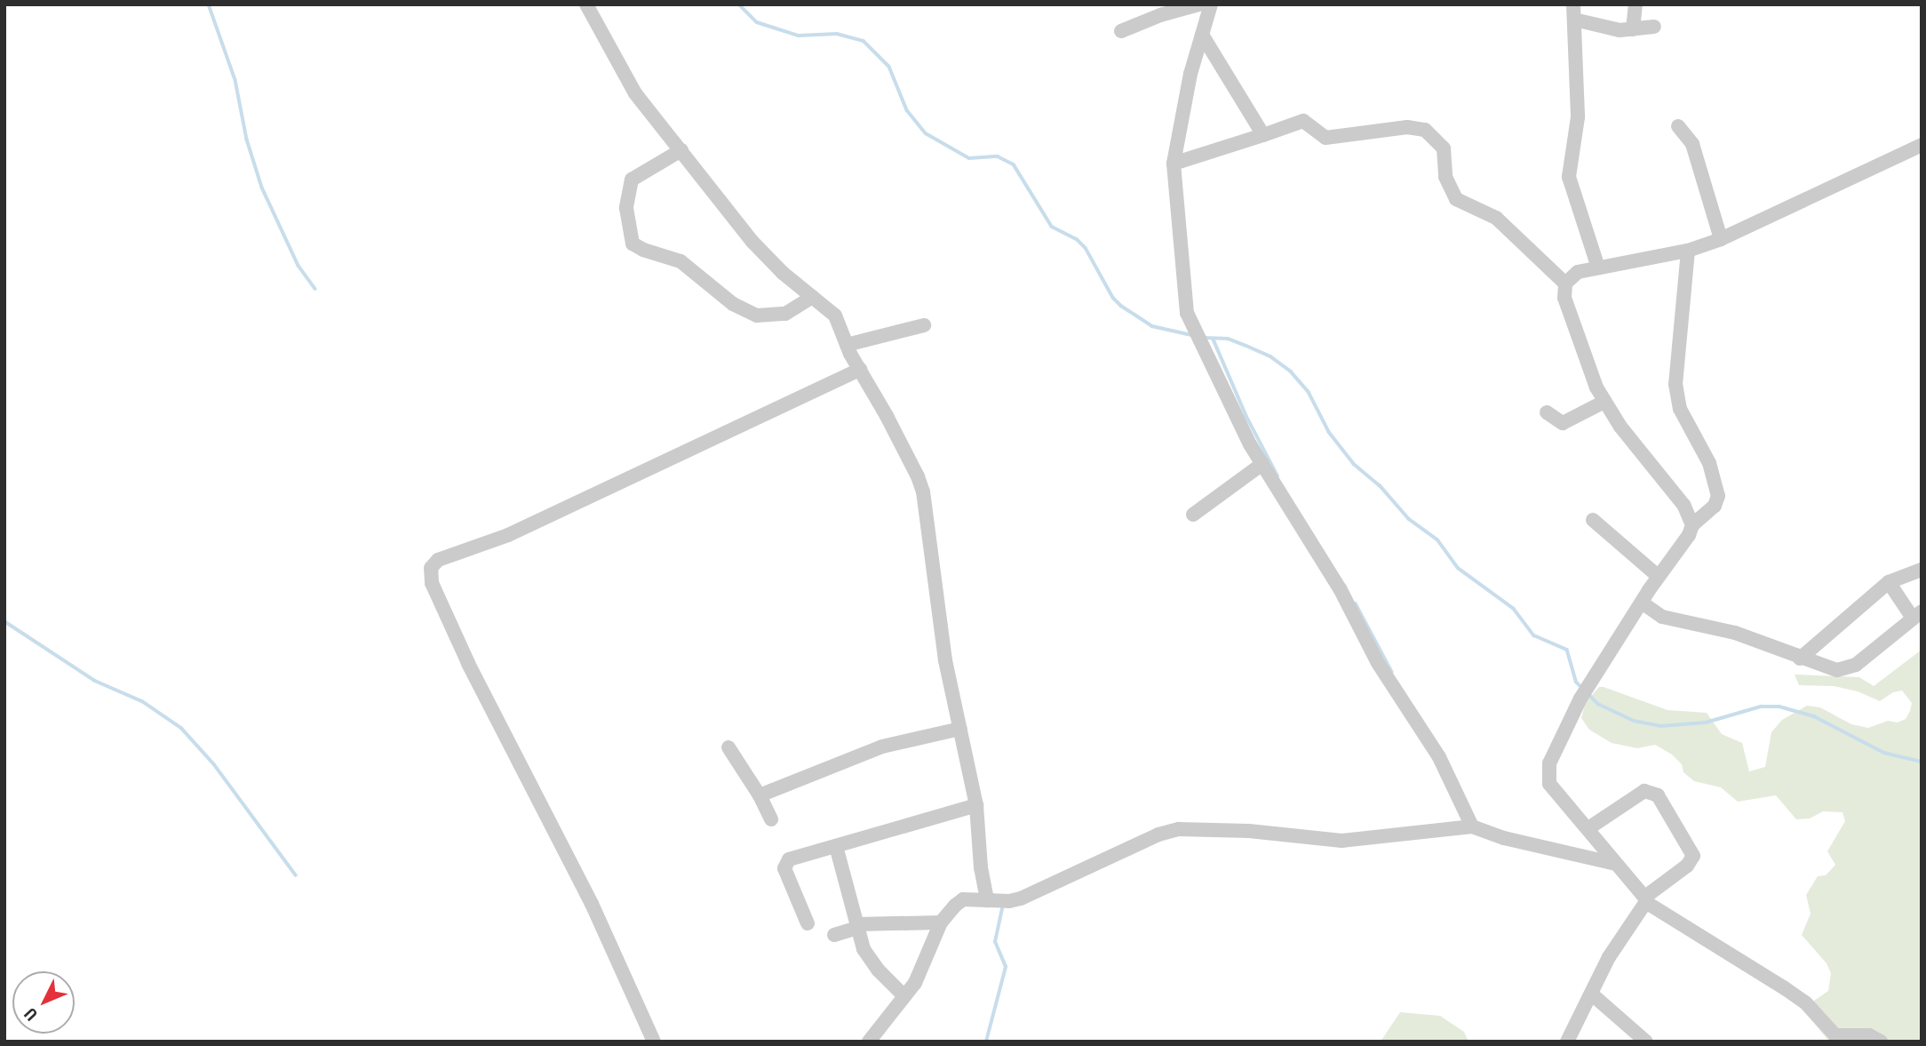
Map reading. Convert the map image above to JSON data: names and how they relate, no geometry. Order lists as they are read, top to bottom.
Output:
{
  "north": "bottom left"
}
